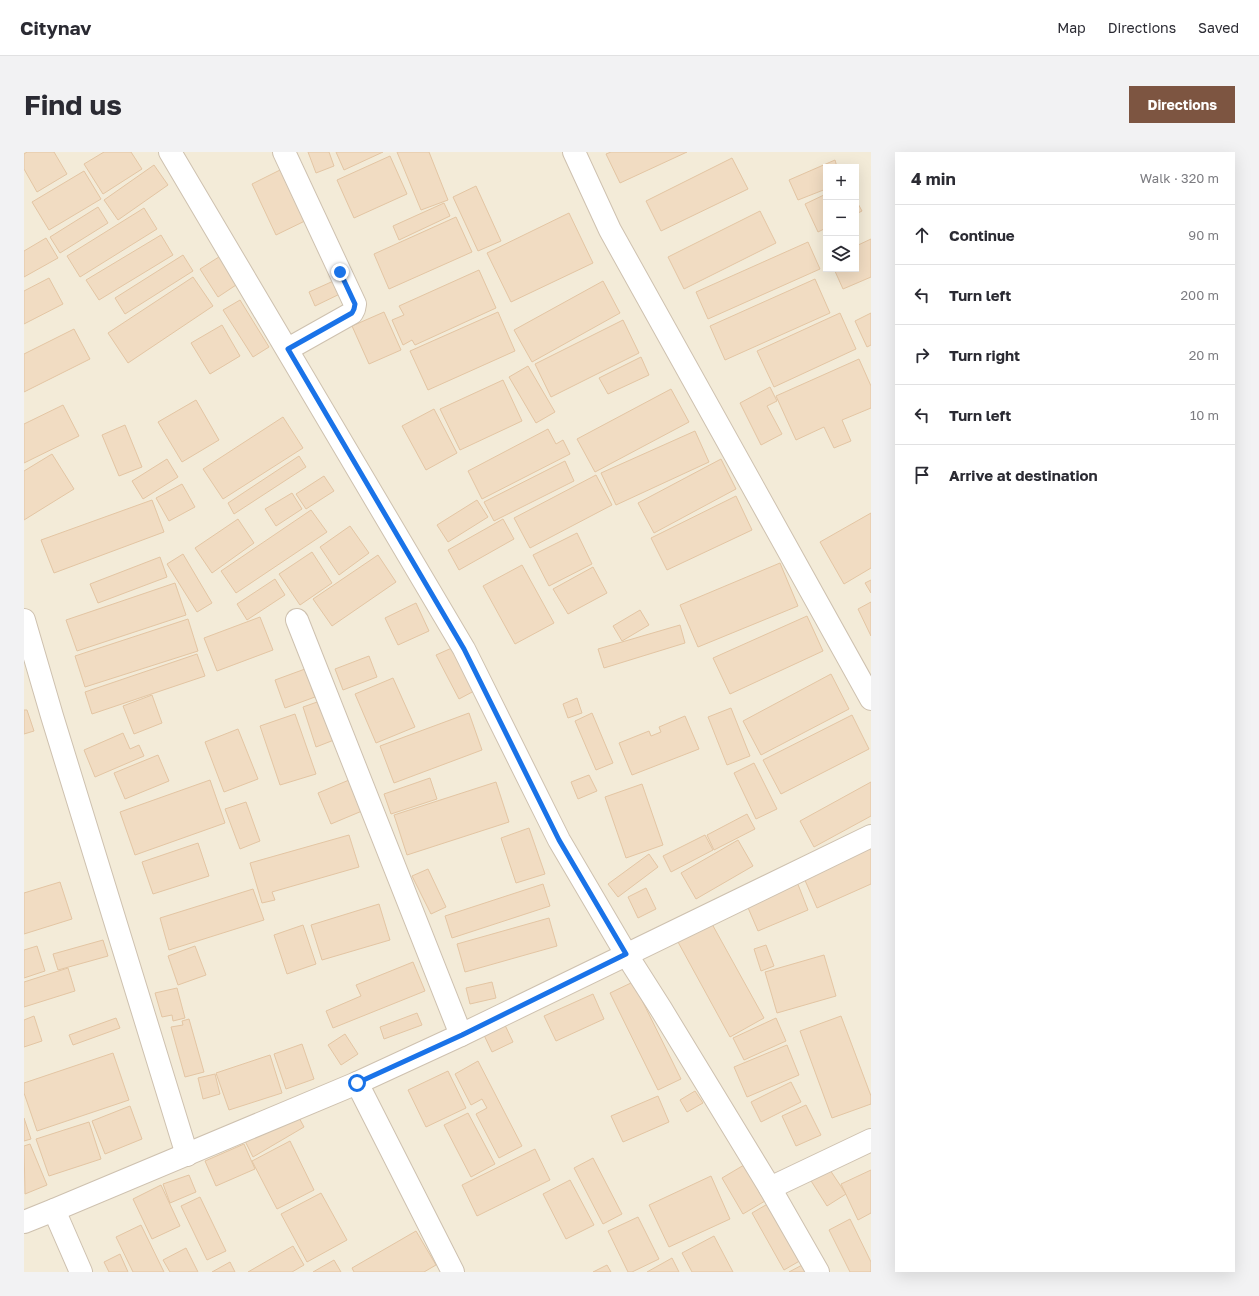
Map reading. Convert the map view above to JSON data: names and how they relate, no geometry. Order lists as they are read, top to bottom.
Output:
{
  "page": {
    "header": "Citynav",
    "nav": ["Map", "Directions", "Saved"],
    "buttons": "Directions",
    "title": "Find us",
    "heading": ["4 min", "Walk · 320 m"],
    "map_buttons": ["+", "−"],
    "list": [
      ["Continue", "90 m"],
      ["Turn left", "200 m"],
      ["Turn right", "20 m"],
      ["Turn left", "10 m"],
      "Arrive at destination"
    ]
  }
}
